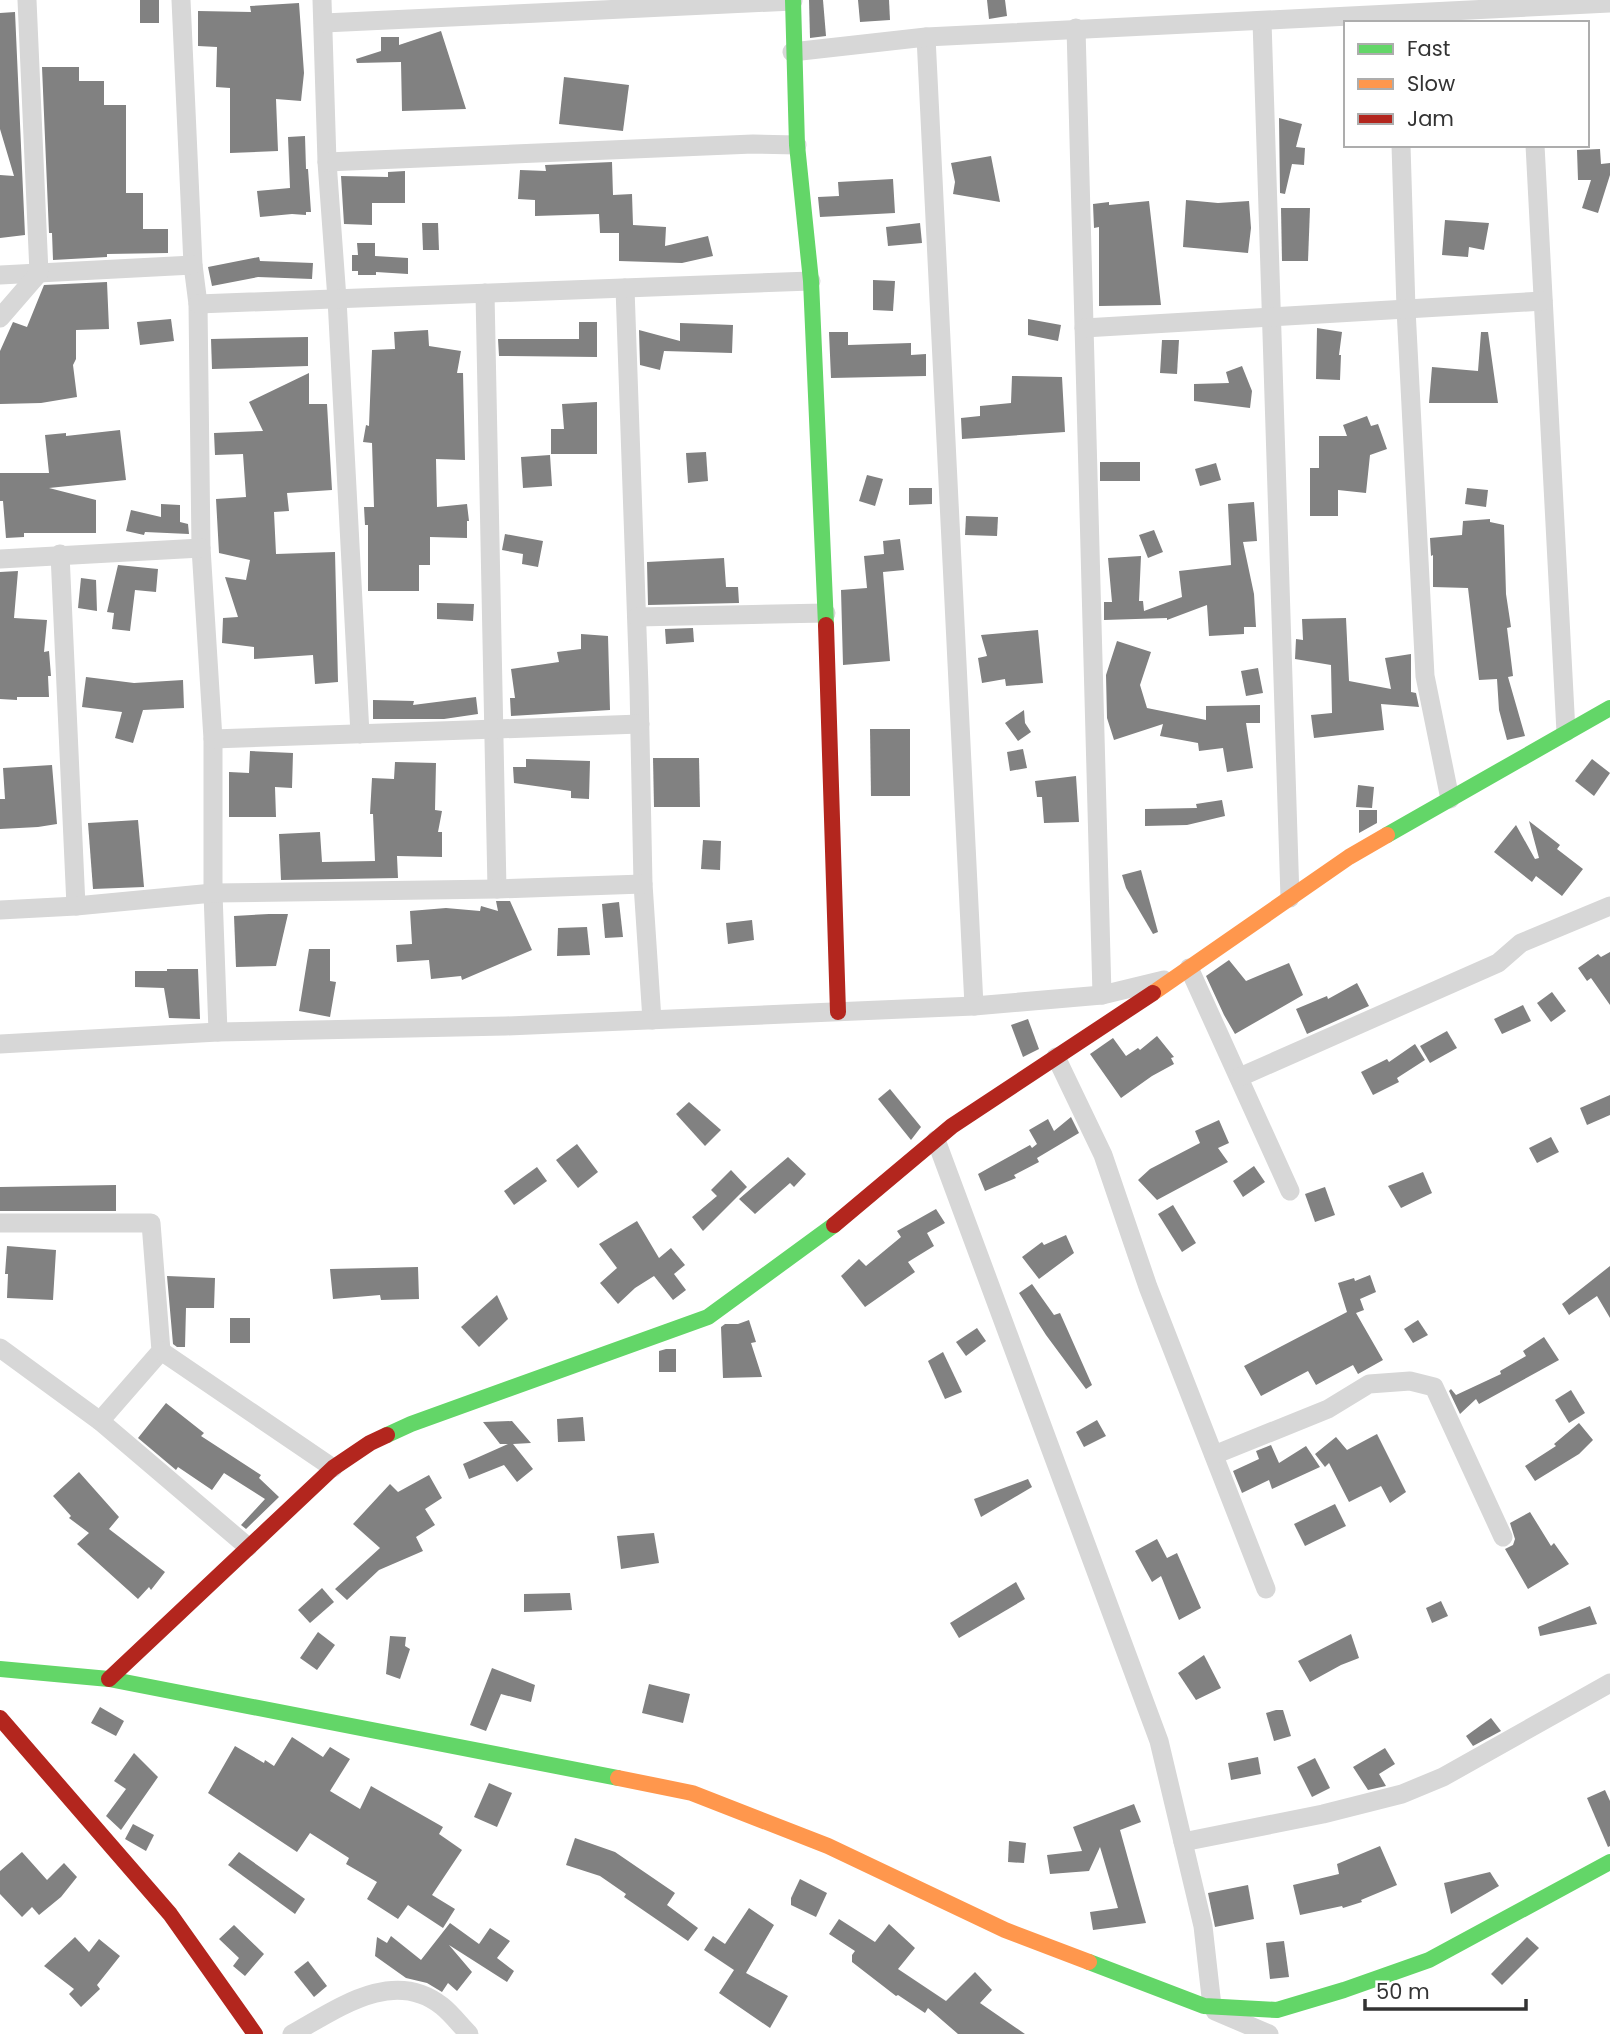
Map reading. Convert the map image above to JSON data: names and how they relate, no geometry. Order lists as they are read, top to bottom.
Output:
{
  "legend": ["Fast", "Slow", "Jam"],
  "scale_bar": "50 m"
}
